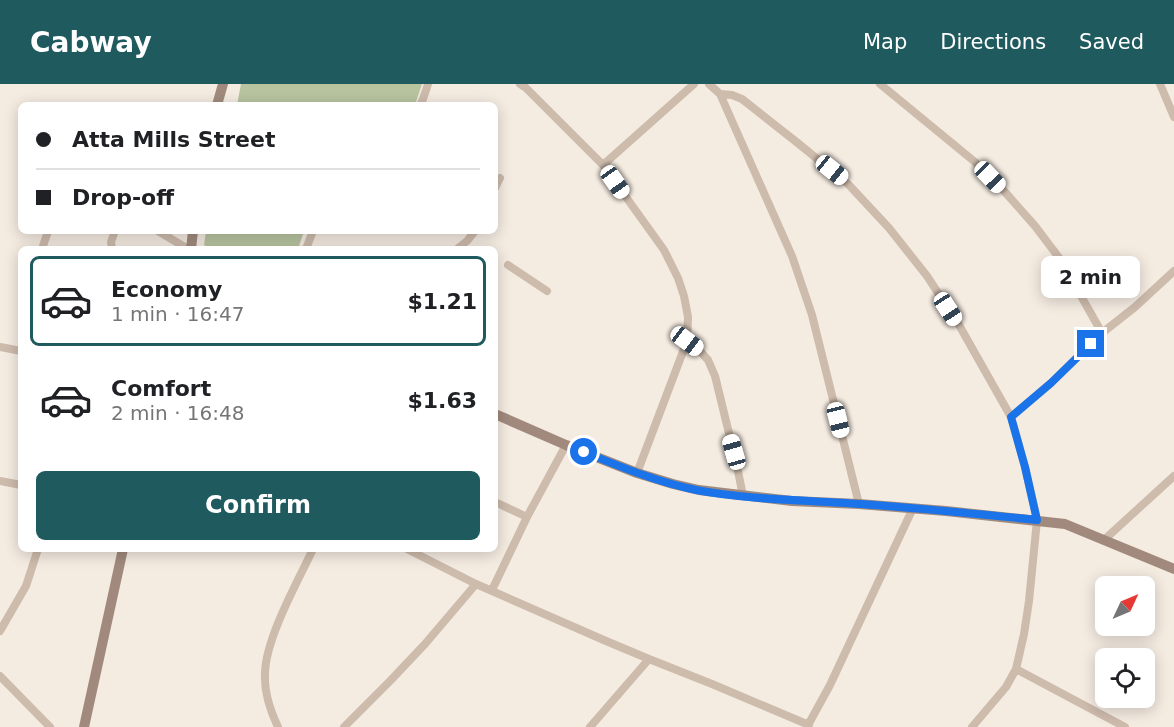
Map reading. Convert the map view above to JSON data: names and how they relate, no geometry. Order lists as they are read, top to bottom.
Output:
{
  "north": "top right",
  "page": {
    "header": "Cabway",
    "nav": ["Map", "Directions", "Saved"],
    "banner": ["Atta Mills Street", "Drop-off"],
    "bubble": "2 min",
    "list": [
      {
        "name": "Economy",
        "note": "1 min · 16:47",
        "value": "$1.21"
      },
      {
        "name": "Comfort",
        "note": "2 min · 16:48",
        "value": "$1.63"
      }
    ],
    "buttons": "Confirm"
  }
}
